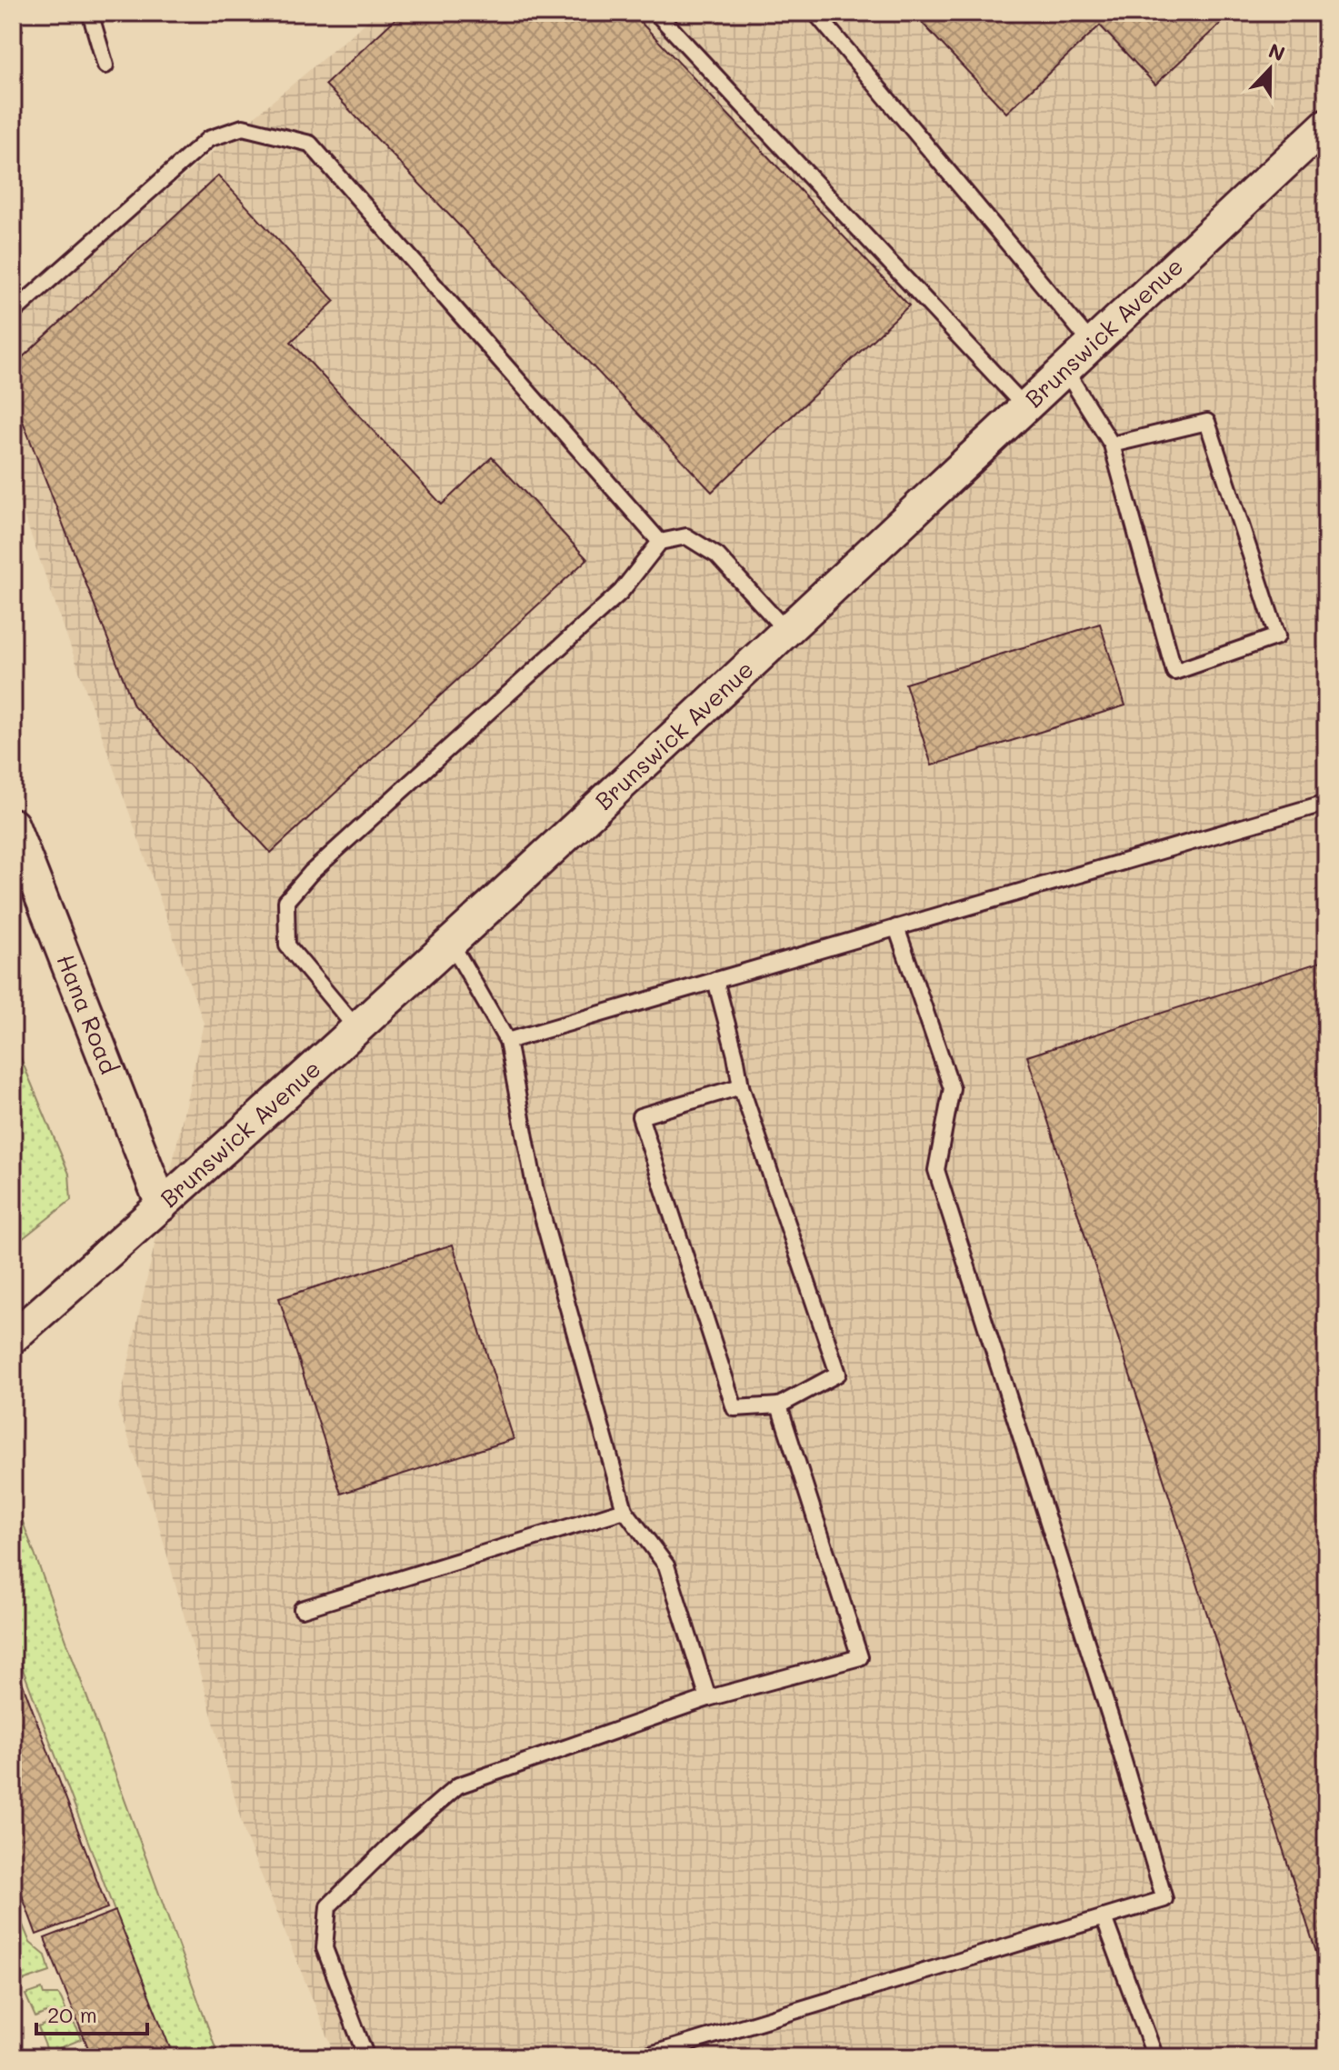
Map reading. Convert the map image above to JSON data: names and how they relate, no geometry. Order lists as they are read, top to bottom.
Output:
{
  "streets": {
    "street": ["Brunswick Avenue", "Hana Road"]
  },
  "crossings": [
    ["Brunswick Avenue", "Hana Road"]
  ],
  "scale_bar": "20 m",
  "north": "top"
}
